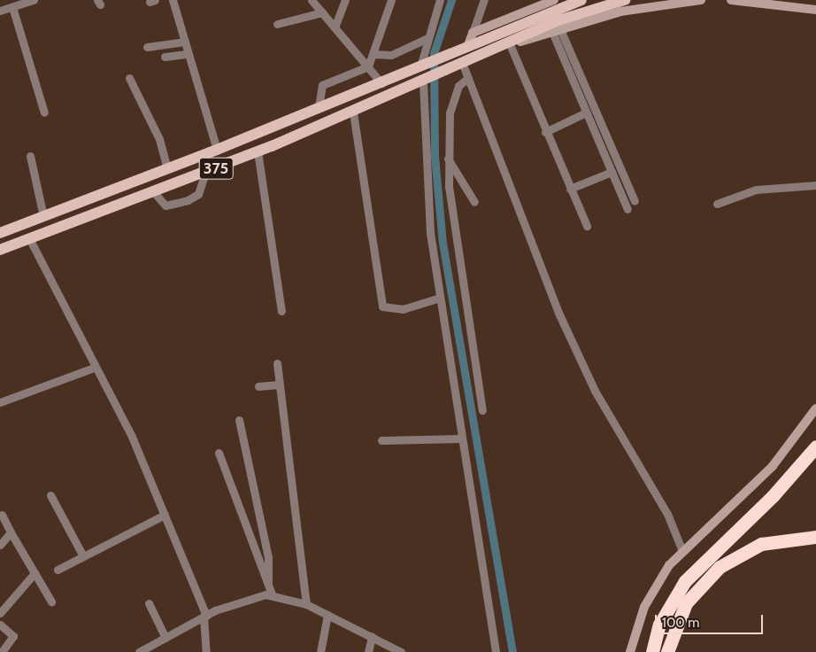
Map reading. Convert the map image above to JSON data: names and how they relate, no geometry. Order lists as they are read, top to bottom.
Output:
{
  "streets": {
    "main road": ["375"]
  },
  "scale_bar": "100 m"
}
